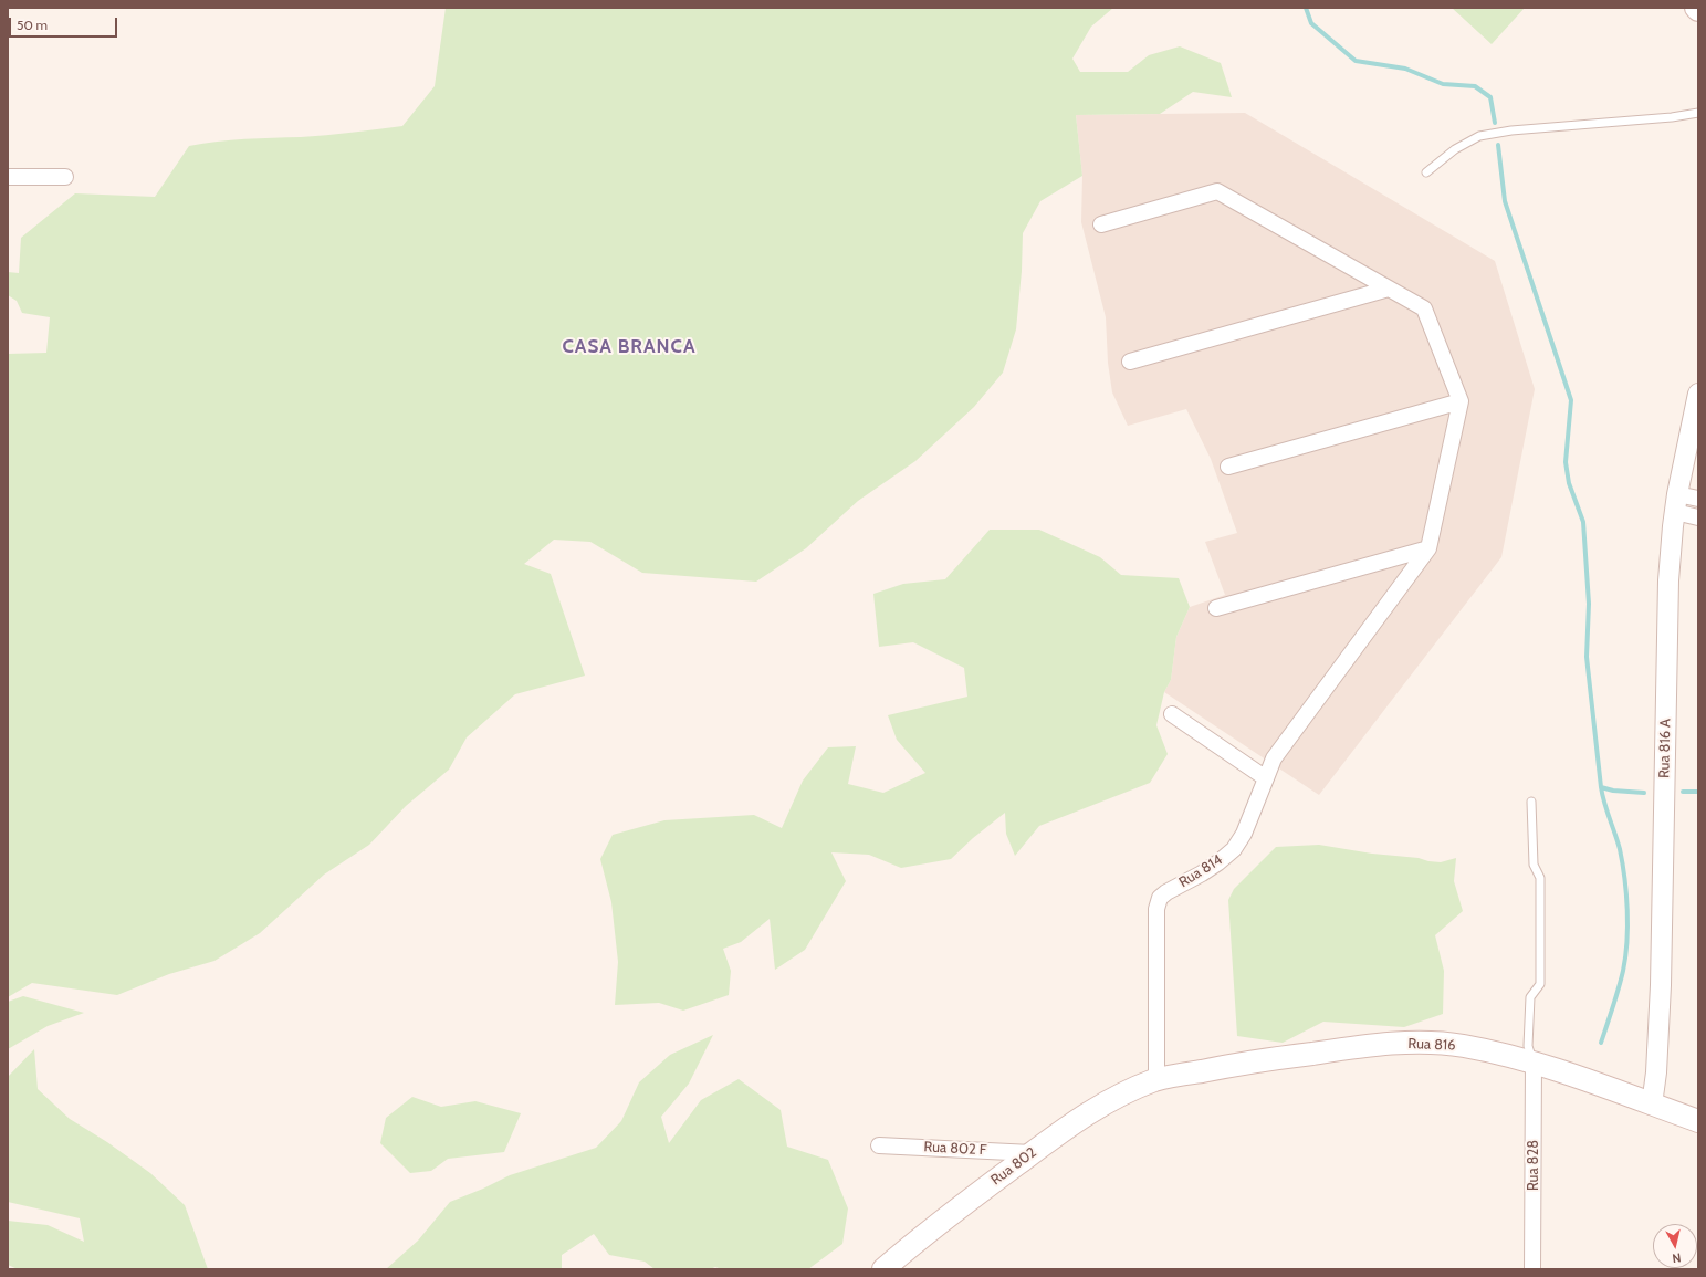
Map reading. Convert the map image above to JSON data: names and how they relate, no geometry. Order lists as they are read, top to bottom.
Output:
{
  "streets": {
    "main road": ["Rua 816", "Rua 802"],
    "street": [
      "Rua 816 A",
      "Rua 814",
      "Rua 802 F",
      "Rua 828"
    ]
  },
  "crossings": [
    ["Rua 816 A", "Rua 816"],
    ["Rua 814", "Rua 816"],
    ["Rua 814", "Rua 802"],
    ["Rua 816", "Rua 828"],
    ["Rua 816", "Rua 802"],
    ["Rua 802 F", "Rua 802"]
  ],
  "districts": ["CASA BRANCA"],
  "scale_bar": "50 m",
  "north": "bottom"
}
